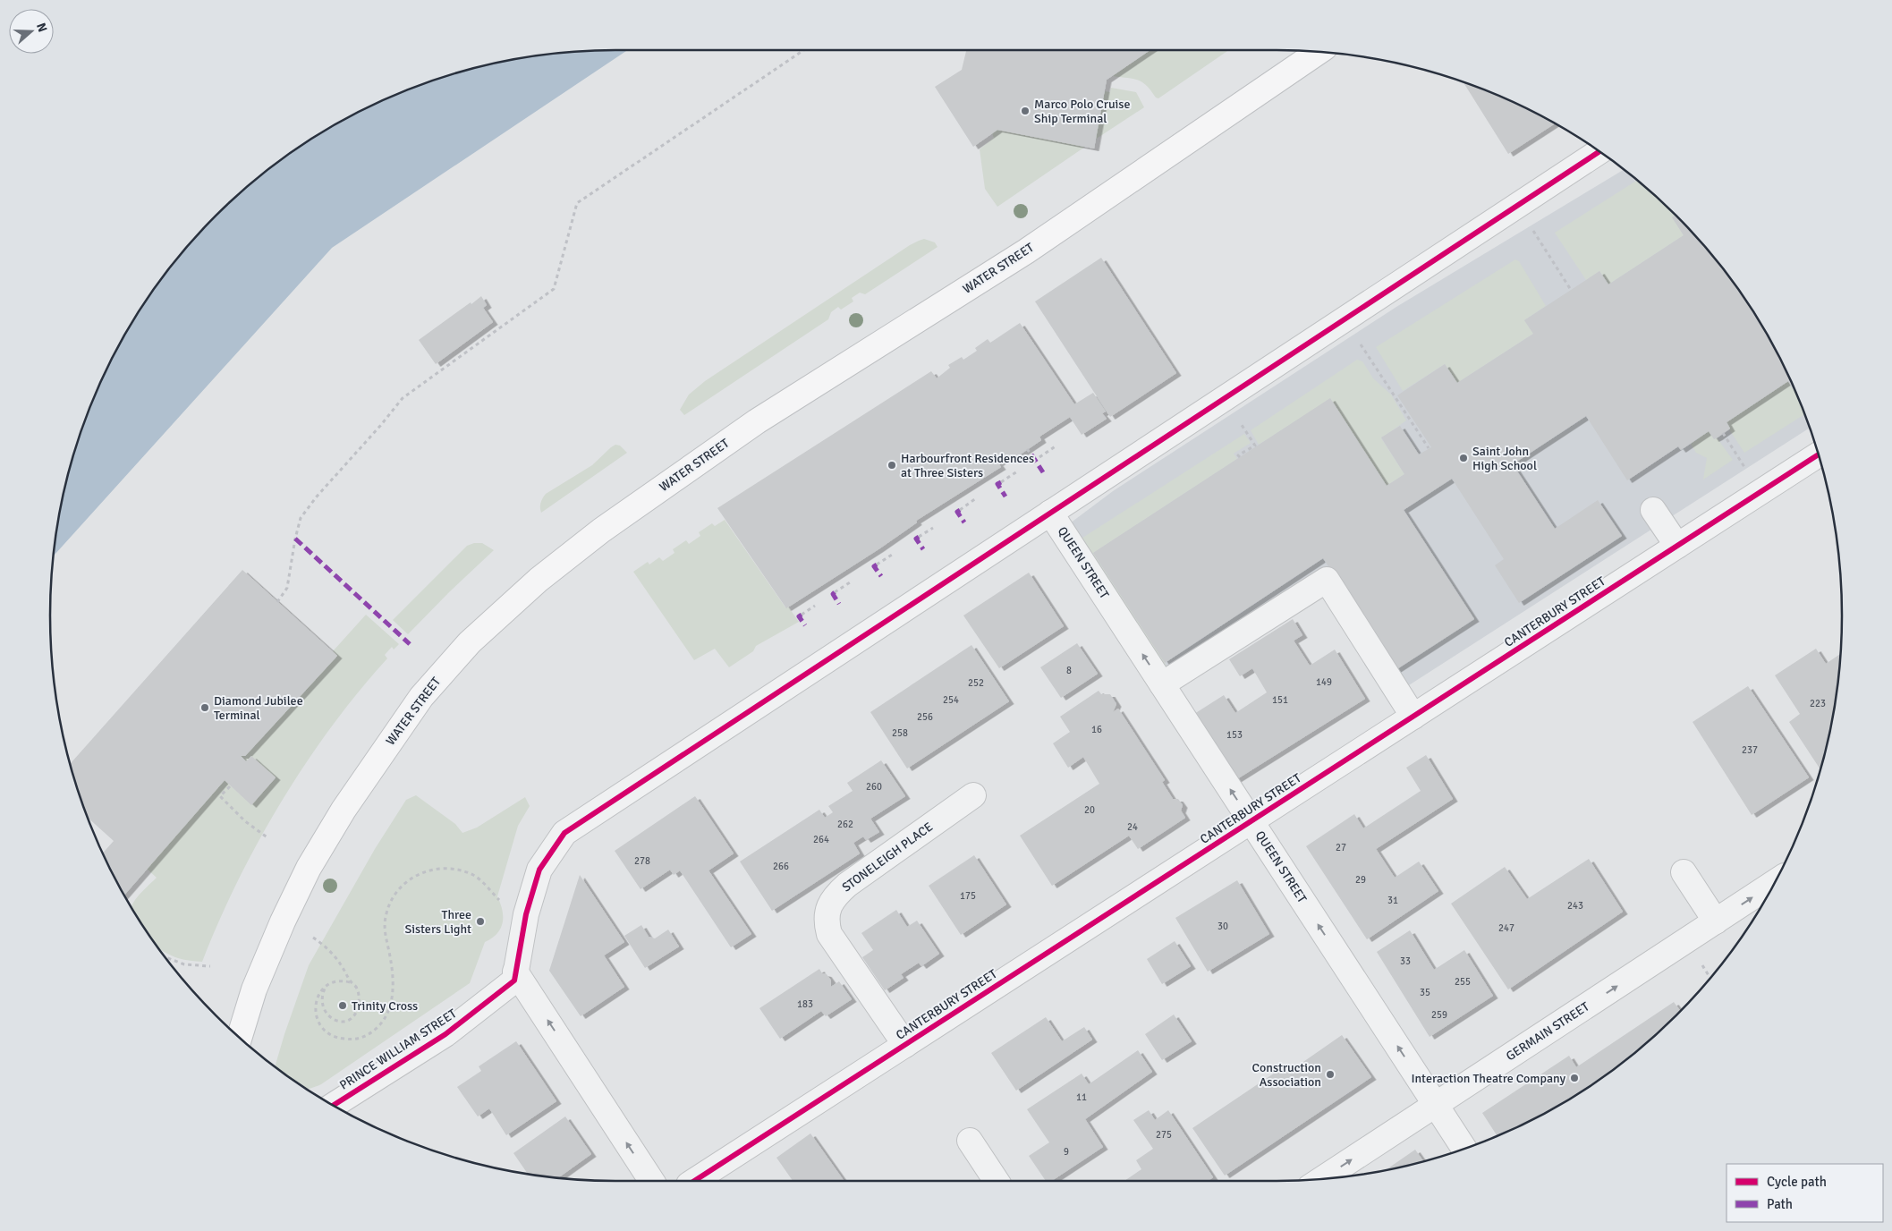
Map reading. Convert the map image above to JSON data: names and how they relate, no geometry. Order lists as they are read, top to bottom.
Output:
{
  "streets": {
    "main road": ["WATER STREET"],
    "street": [
      "QUEEN STREET",
      "CANTERBURY STREET",
      "STONELEIGH PLACE",
      "GERMAIN STREET",
      "PRINCE WILLIAM STREET"
    ]
  },
  "crossings": [
    ["QUEEN STREET", "CANTERBURY STREET"],
    ["QUEEN STREET", "GERMAIN STREET"],
    ["CANTERBURY STREET", "STONELEIGH PLACE"]
  ],
  "one_way": ["QUEEN STREET", "GERMAIN STREET"],
  "places": [
    "Marco Polo Cruise Ship Terminal",
    "Saint John High School",
    "Harbourfront Residences at Three Sisters",
    "Diamond Jubilee Terminal",
    "Three Sisters Light",
    "Trinity Cross",
    "Construction Association",
    "Interaction Theatre Company"
  ],
  "house_numbers": [
    "8",
    "149",
    "252",
    "254",
    "151",
    "223",
    "256",
    "16",
    "258",
    "153",
    "237",
    "260",
    "20",
    "262",
    "24",
    "264",
    "27",
    "278",
    "266",
    "29",
    "175",
    "31",
    "243",
    "30",
    "247",
    "33",
    "255",
    "35",
    "183",
    "259",
    "11",
    "275",
    "9"
  ],
  "legend": ["Cycle path", "Path"],
  "north": "right"
}
